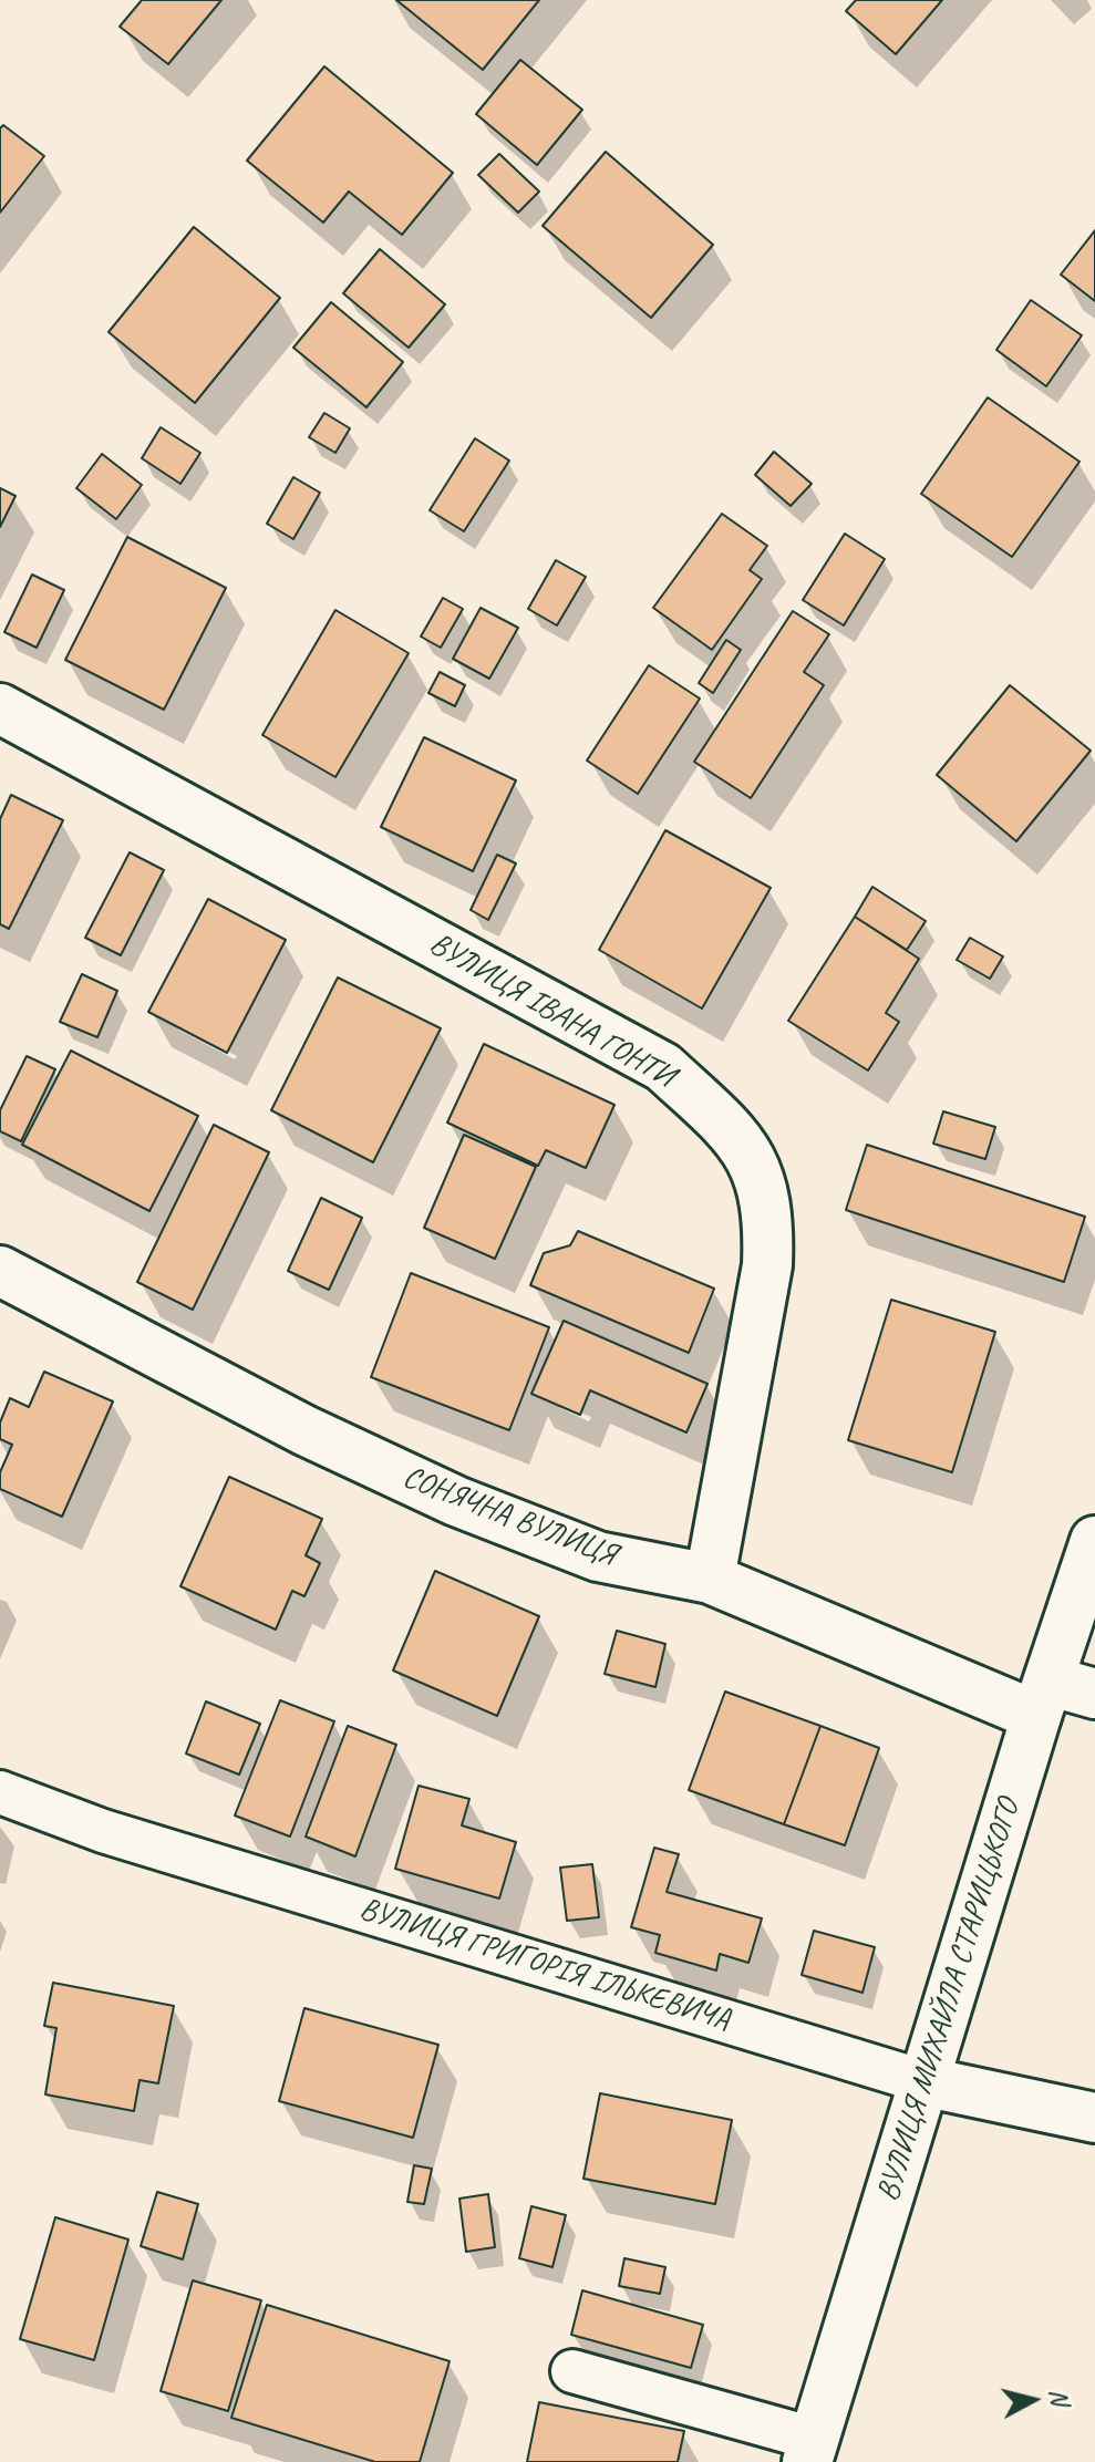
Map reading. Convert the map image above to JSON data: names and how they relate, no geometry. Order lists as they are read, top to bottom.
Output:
{
  "streets": {
    "street": [
      "ВУЛИЦЯ ІВАНА ГОНТИ",
      "СОНЯЧНА ВУЛИЦЯ",
      "ВУЛИЦЯ ГРИГОРІЯ ІЛЬКЕВИЧА",
      "ВУЛИЦЯ МИХАЙЛА СТАРИЦЬКОГО"
    ]
  },
  "crossings": [
    ["ВУЛИЦЯ ІВАНА ГОНТИ", "СОНЯЧНА ВУЛИЦЯ"],
    ["СОНЯЧНА ВУЛИЦЯ", "ВУЛИЦЯ МИХАЙЛА СТАРИЦЬКОГО"],
    ["ВУЛИЦЯ ГРИГОРІЯ ІЛЬКЕВИЧА", "ВУЛИЦЯ МИХАЙЛА СТАРИЦЬКОГО"]
  ],
  "north": "right"
}
